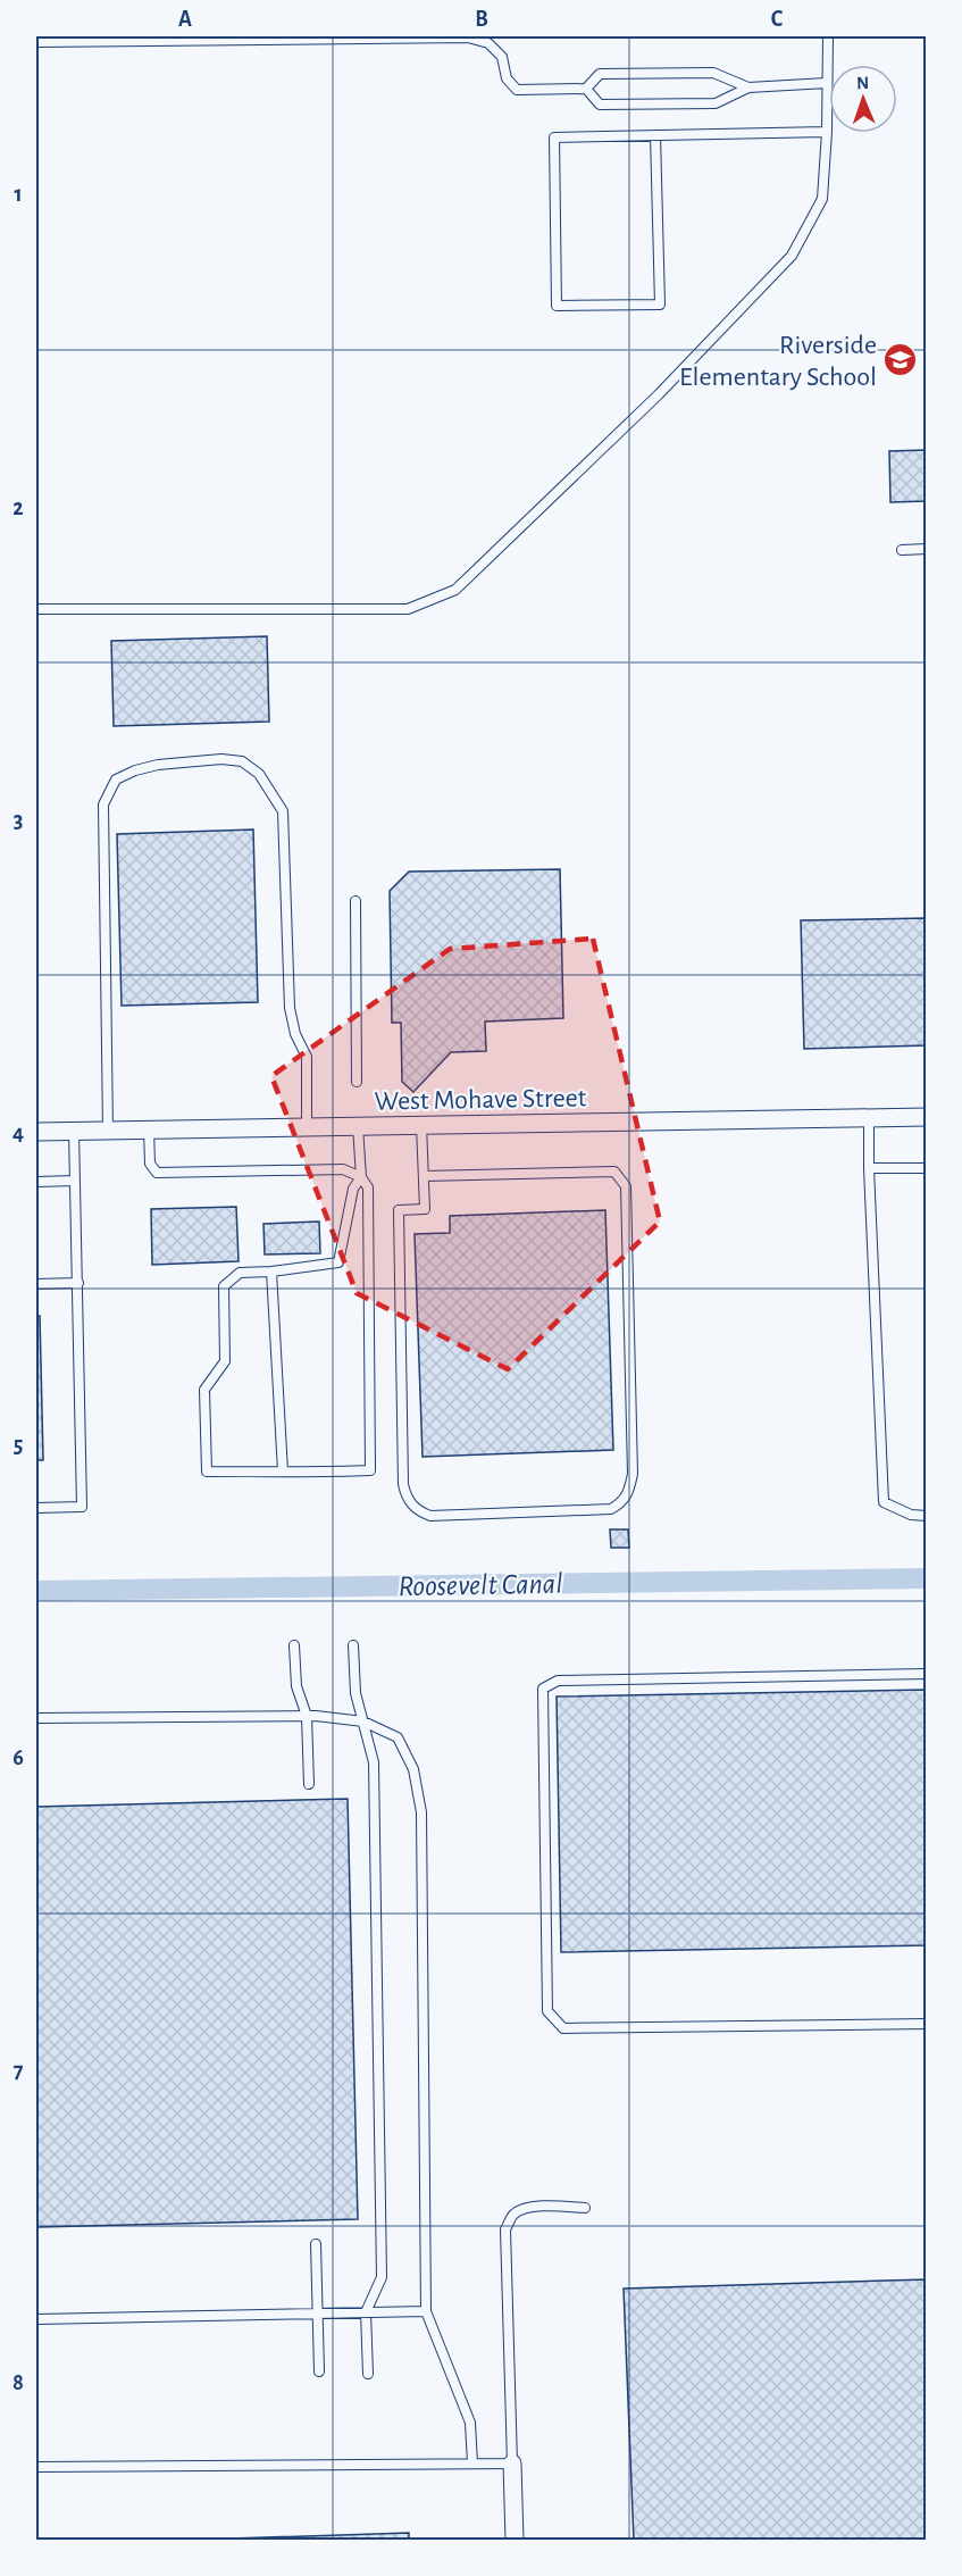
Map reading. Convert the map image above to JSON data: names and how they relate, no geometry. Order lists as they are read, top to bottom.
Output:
{
  "streets": {
    "street": ["West Mohave Street"]
  },
  "water": ["Roosevelt Canal"],
  "places": {
    "school or university": ["Riverside Elementary School"]
  },
  "north": "top",
  "grid": {
    "columns": ["A", "B", "C"],
    "rows": [
      "1",
      "2",
      "3",
      "4",
      "5",
      "6",
      "7",
      "8"
    ]
  }
}
